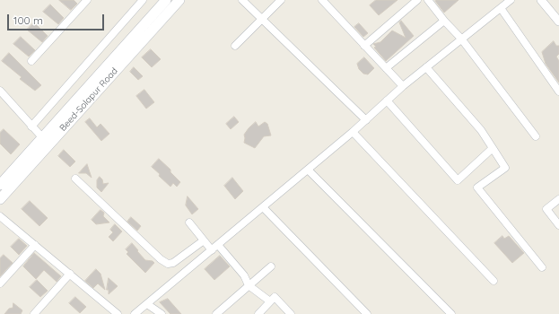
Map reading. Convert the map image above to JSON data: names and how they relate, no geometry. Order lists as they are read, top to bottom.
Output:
{
  "streets": {
    "main road": ["Beed-Solapur Road"]
  },
  "scale_bar": "100 m"
}
